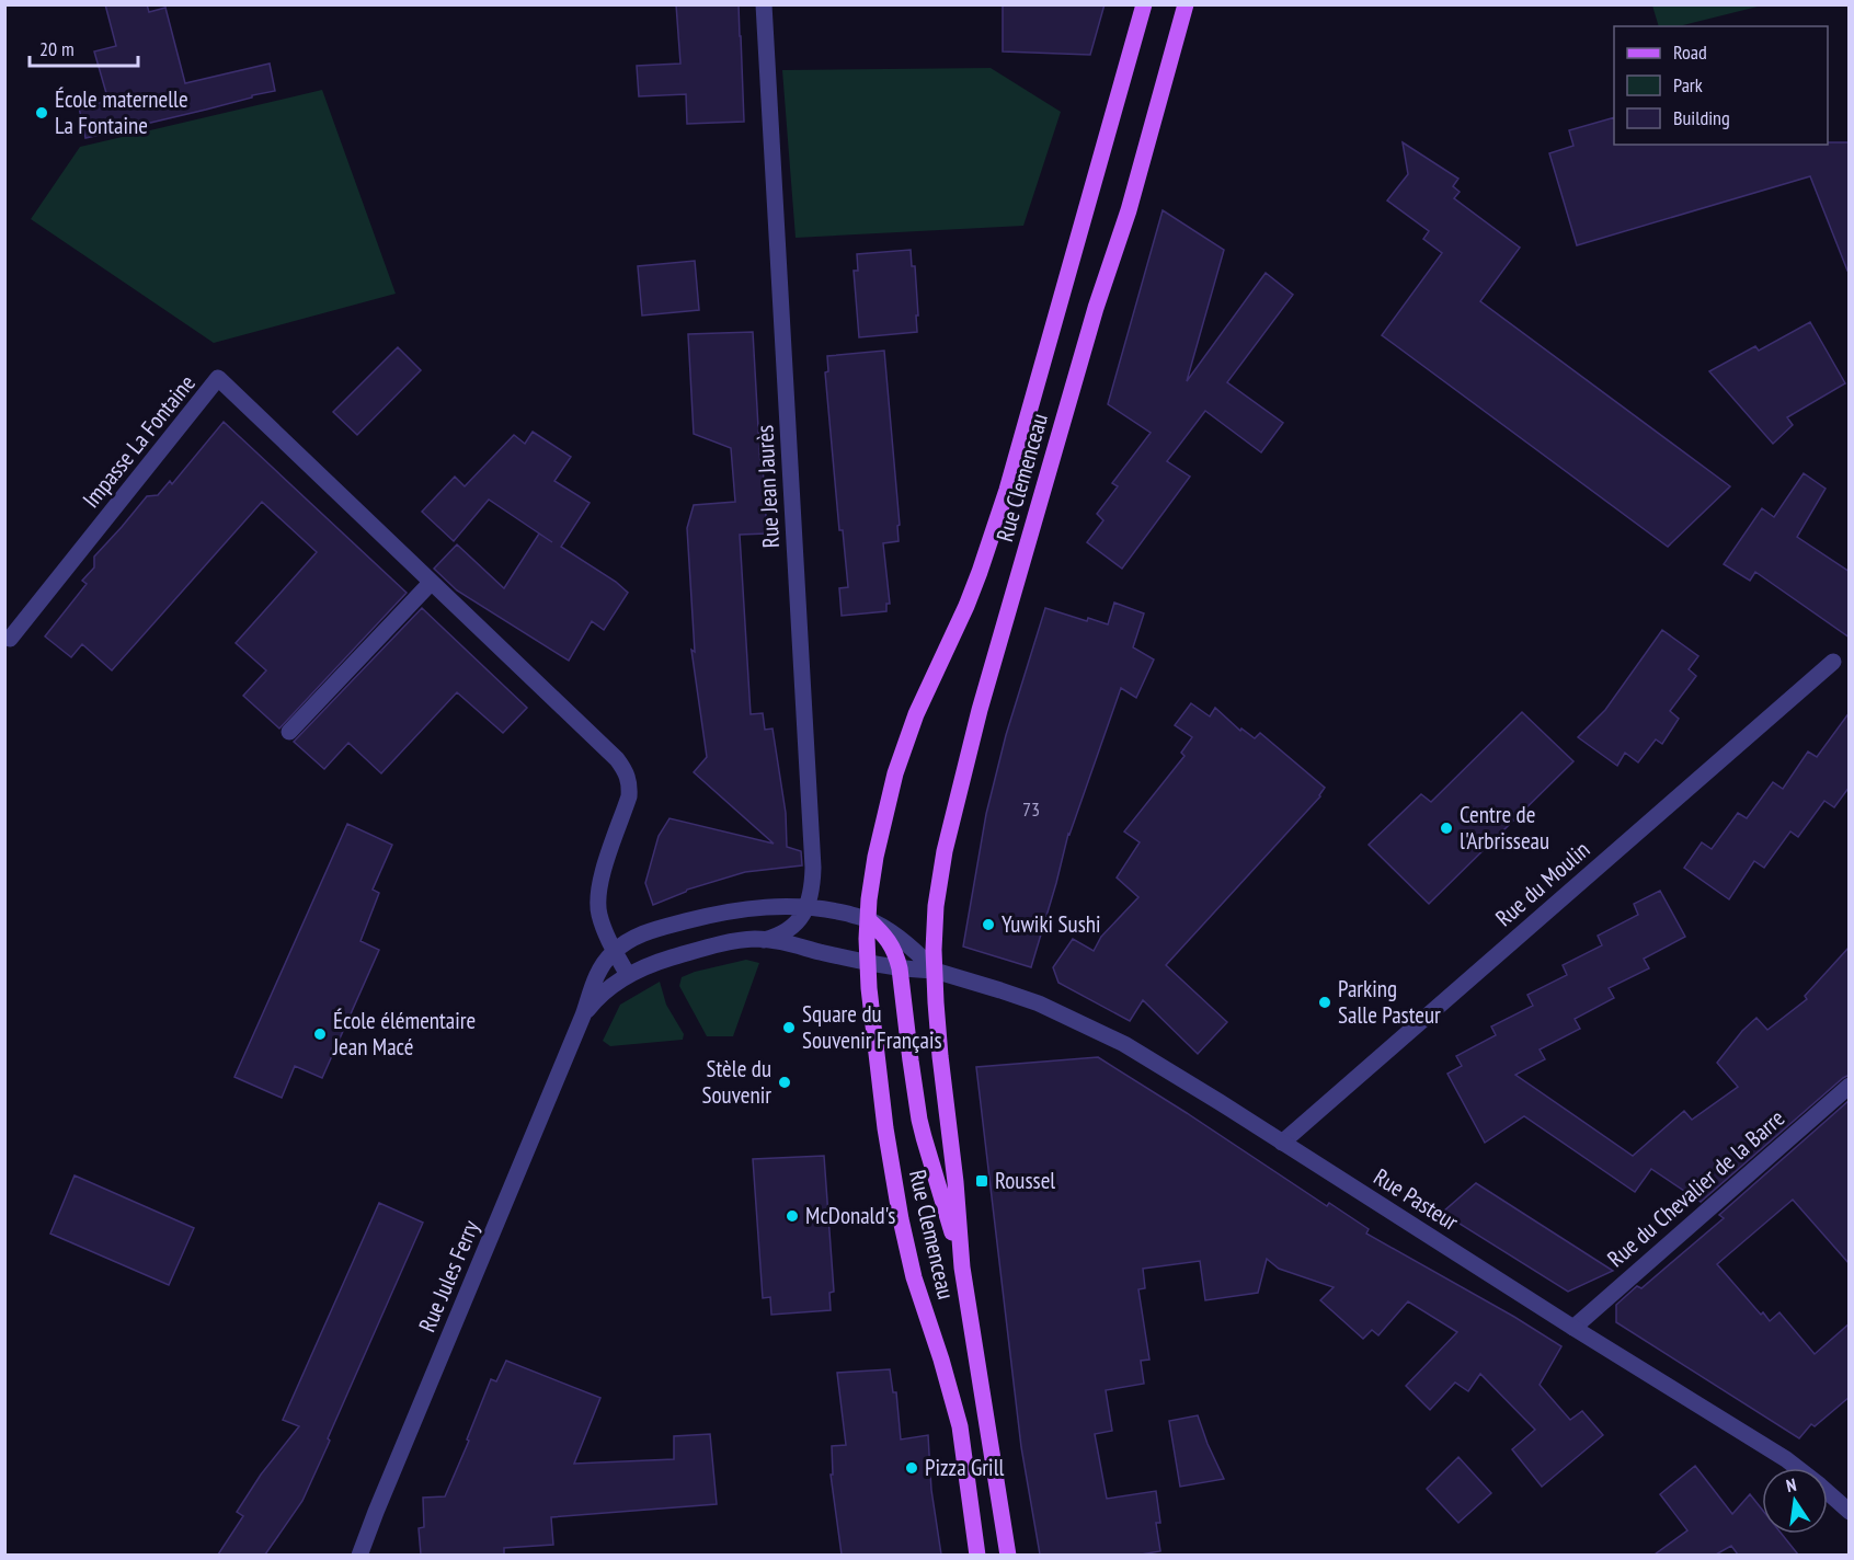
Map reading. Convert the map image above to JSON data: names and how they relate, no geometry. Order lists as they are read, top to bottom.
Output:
{
  "streets": {
    "main road": ["Rue Clemenceau"],
    "street": [
      "Impasse La Fontaine",
      "Rue Jean Jaurès",
      "Rue du Moulin",
      "Rue du Chevalier de la Barre",
      "Rue Pasteur",
      "Rue Jules Ferry"
    ]
  },
  "crossings": [
    ["Impasse La Fontaine", "Rue Jules Ferry"],
    ["Rue Clemenceau", "Rue Pasteur"],
    ["Rue Clemenceau", "Rue Jules Ferry"],
    ["Rue Jean Jaurès", "Rue Jules Ferry"],
    ["Rue du Moulin", "Rue Pasteur"],
    ["Rue du Chevalier de la Barre", "Rue Pasteur"],
    ["Rue Pasteur", "Rue Jules Ferry"]
  ],
  "places": {
    "other": [
      "École maternelle La Fontaine",
      "Centre de l'Arbrisseau",
      "Yuwiki Sushi",
      "Parking Salle Pasteur",
      "Square du Souvenir Français",
      "École élémentaire Jean Macé",
      "Stèle du Souvenir",
      "McDonald's",
      "Pizza Grill"
    ],
    "transit": ["Roussel"]
  },
  "house_numbers": ["73"],
  "legend": ["Road", "Park", "Building"],
  "scale_bar": "20 m",
  "north": "top"
}
